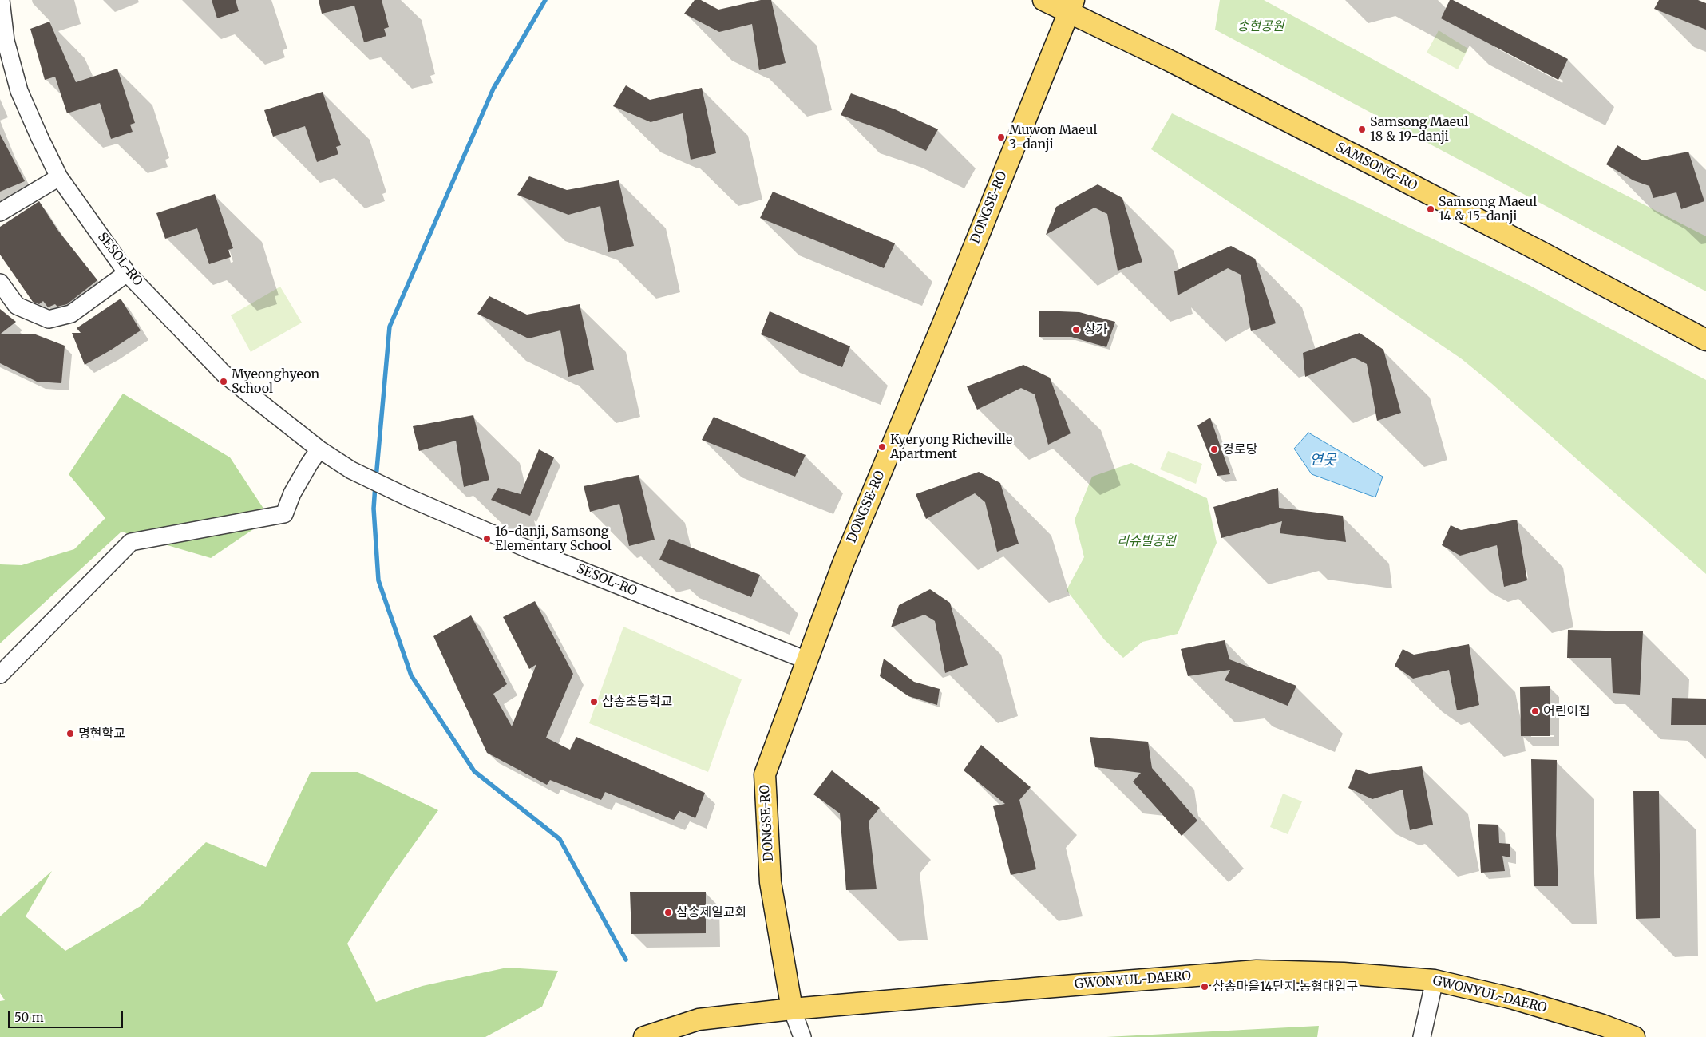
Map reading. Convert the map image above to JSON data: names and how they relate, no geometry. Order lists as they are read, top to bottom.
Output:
{
  "streets": {
    "main road": ["SAMSONG-RO", "DONGSE-RO", "GWONYUL-DAERO"],
    "street": ["SESOL-RO"]
  },
  "crossings": [
    ["SAMSONG-RO", "DONGSE-RO"],
    ["DONGSE-RO", "SESOL-RO"],
    ["DONGSE-RO", "GWONYUL-DAERO"]
  ],
  "water": ["연못"],
  "parks": ["송현공원", "리슈빌공원"],
  "places": [
    "Samsong Maeul 18 & 19-danji",
    "Muwon Maeul 3-danji",
    "Samsong Maeul 14 & 15-danji",
    "상가",
    "Myeonghyeon School",
    "Kyeryong Richeville Apartment",
    "경로당",
    "16-danji, Samsong Elementary School",
    "삼송초등학교",
    "어린이집",
    "명현학교",
    "삼송제일교회",
    "삼송마을14단지.농협대입구"
  ],
  "scale_bar": "50 m"
}
